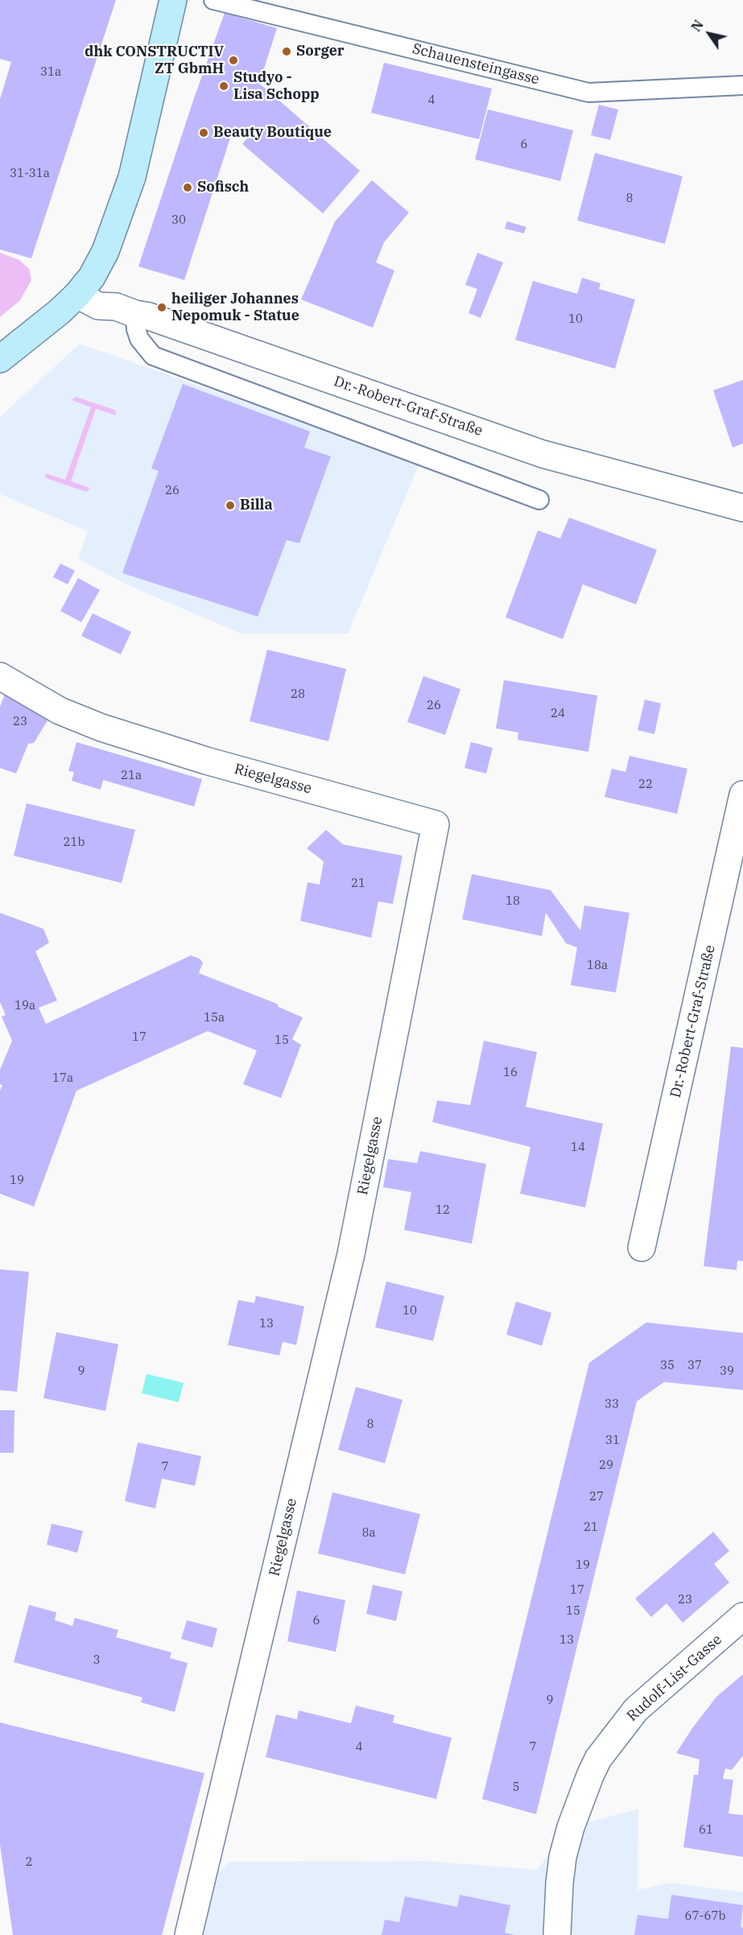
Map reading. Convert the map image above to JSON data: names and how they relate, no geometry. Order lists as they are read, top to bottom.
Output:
{
  "streets": {
    "street": ["Dr.-Robert-Graf-Straße", "Riegelgasse", "Rudolf-List-Gasse"],
    "lane": ["Schauensteingasse"]
  },
  "places": [
    "Sorger",
    "dhk CONSTRUCTIV ZT GbmH",
    "Studyo - Lisa Schopp",
    "Beauty Boutique",
    "Sofisch",
    "heiliger Johannes Nepomuk - Statue",
    "Billa"
  ],
  "house_numbers": [
    "31a",
    "4",
    "6",
    "31-31a",
    "8",
    "30",
    "10",
    "26",
    "28",
    "26",
    "24",
    "23",
    "21a",
    "22",
    "21b",
    "21",
    "18",
    "18a",
    "19a",
    "15a",
    "17",
    "15",
    "16",
    "17a",
    "14",
    "19",
    "12",
    "10",
    "13",
    "35",
    "37",
    "9",
    "39",
    "33",
    "8",
    "31",
    "29",
    "7",
    "27",
    "21",
    "8a",
    "19",
    "17",
    "23",
    "15",
    "6",
    "13",
    "3",
    "9",
    "4",
    "7",
    "5",
    "61",
    "2",
    "67-67b"
  ],
  "north": "top left"
}
